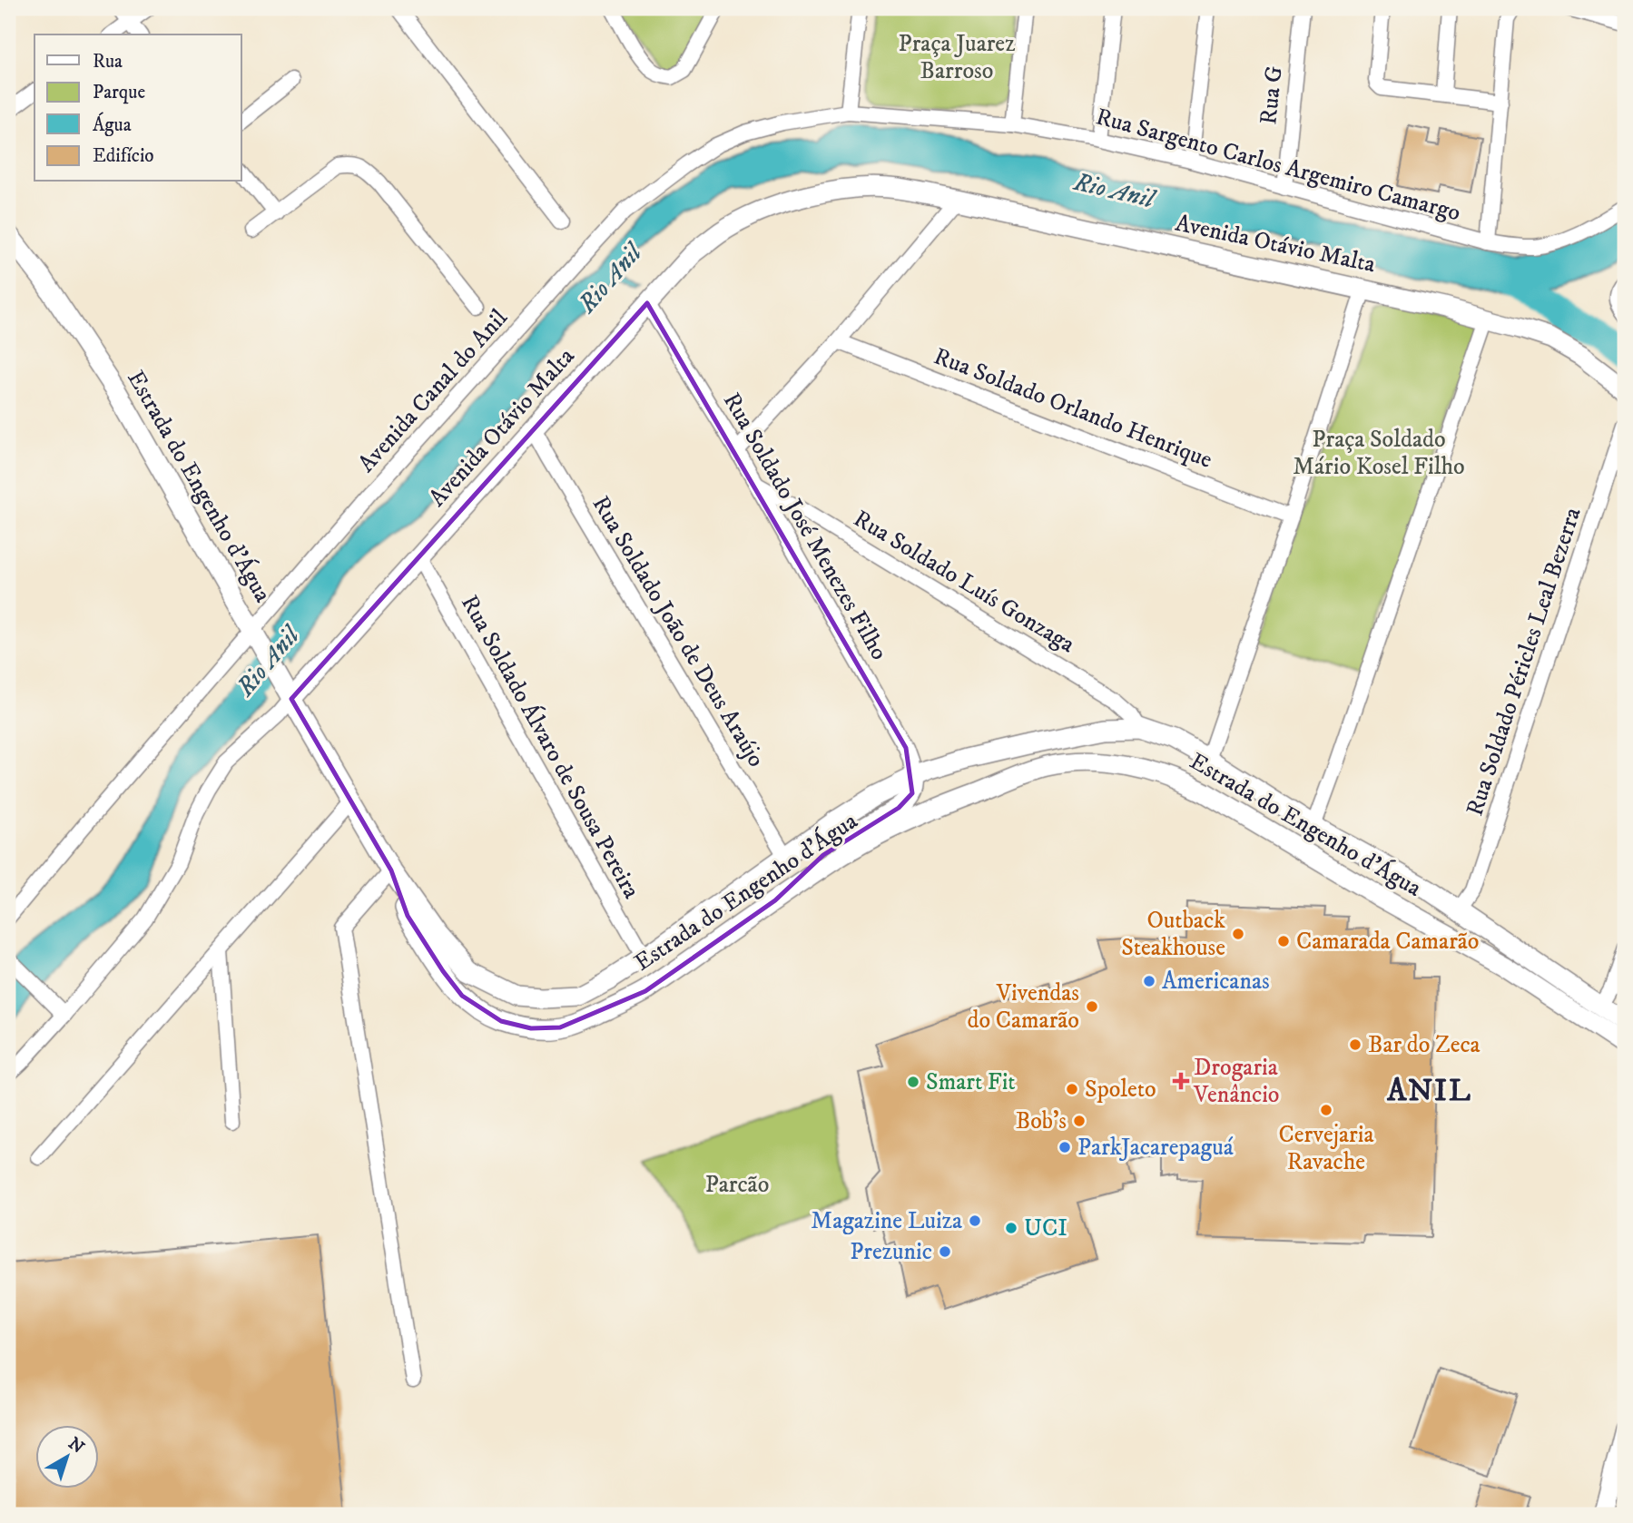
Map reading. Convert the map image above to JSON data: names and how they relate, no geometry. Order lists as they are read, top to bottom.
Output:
{
  "streets": {
    "street": [
      "Rua G",
      "Rua Sargento Carlos Argemiro Camargo",
      "Avenida Otávio Malta",
      "Avenida Canal do Anil",
      "Rua Soldado Orlando Henrique",
      "Estrada do Engenho d'Água",
      "Rua Soldado José Menezes Filho",
      "Rua Soldado Luís Gonzaga",
      "Rua Soldado João de Deus Araújo",
      "Rua Soldado Péricles Leal Bezerra",
      "Rua Soldado Álvaro de Sousa Pereira"
    ]
  },
  "crossings": [
    ["Rua G", "Rua Sargento Carlos Argemiro Camargo"],
    ["Rua Sargento Carlos Argemiro Camargo", "Avenida Canal do Anil"],
    ["Avenida Otávio Malta", "Estrada do Engenho d'Água"],
    ["Avenida Otávio Malta", "Rua Soldado José Menezes Filho"],
    ["Avenida Otávio Malta", "Rua Soldado João de Deus Araújo"],
    ["Avenida Otávio Malta", "Rua Soldado Álvaro de Sousa Pereira"],
    ["Avenida Canal do Anil", "Estrada do Engenho d'Água"],
    ["Estrada do Engenho d'Água", "Rua Soldado José Menezes Filho"],
    ["Estrada do Engenho d'Água", "Rua Soldado Luís Gonzaga"],
    ["Estrada do Engenho d'Água", "Rua Soldado João de Deus Araújo"],
    ["Estrada do Engenho d'Água", "Rua Soldado Péricles Leal Bezerra"],
    ["Estrada do Engenho d'Água", "Rua Soldado Álvaro de Sousa Pereira"],
    ["Rua Soldado José Menezes Filho", "Rua Soldado Luís Gonzaga"]
  ],
  "districts": ["ANIL"],
  "water": ["Rio Anil"],
  "parks": ["Praça Juarez Barroso", "Praça Soldado Mário Kosel Filho", "Parcão"],
  "places": {
    "other": [
      "Outback Steakhouse",
      "Camarada Camarão",
      "Americanas",
      "Vivendas do Camarão",
      "Bar do Zeca",
      "Smart Fit",
      "Spoleto",
      "Cervejaria Ravache",
      "Bob's",
      "ParkJacarepaguá",
      "Magazine Luiza",
      "UCI",
      "Prezunic"
    ],
    "health": ["Drogaria Venâncio"]
  },
  "legend": [
    "Rua",
    "Parque",
    "Água",
    "Edifício"
  ],
  "north": "top right"
}
